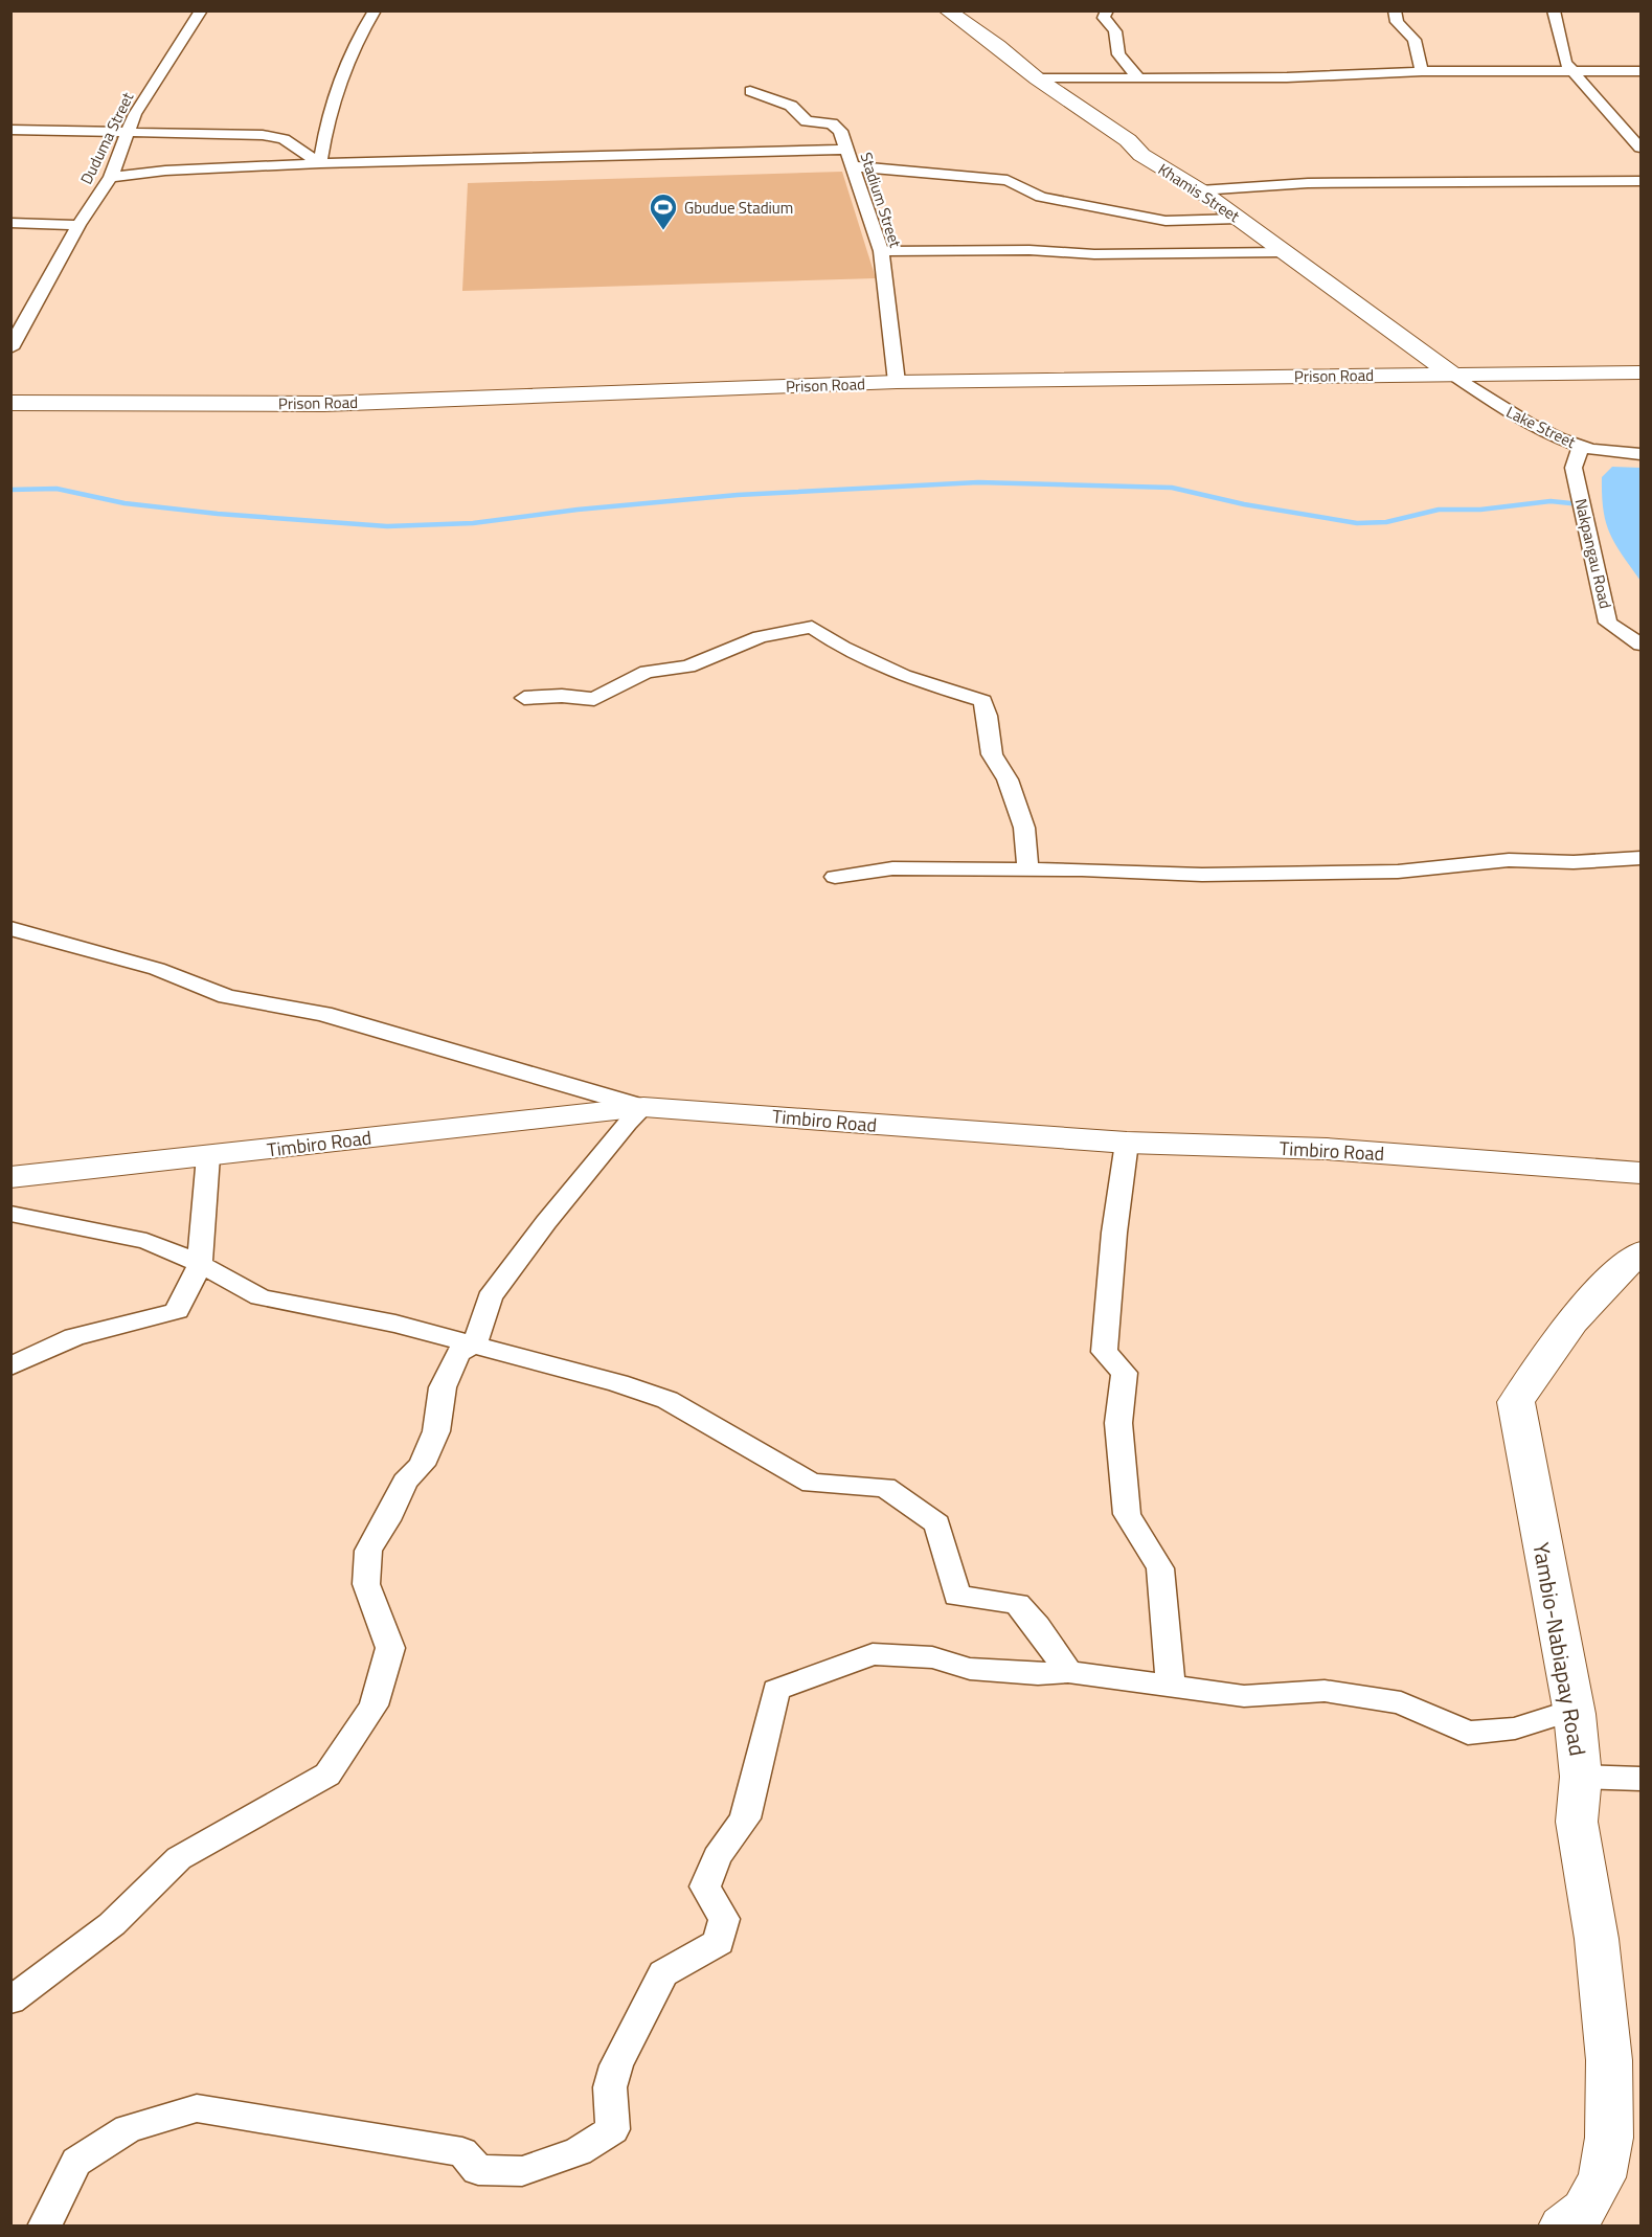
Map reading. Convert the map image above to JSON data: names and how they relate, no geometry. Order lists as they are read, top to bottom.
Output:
{
  "streets": {
    "street": [
      "Duduma Street",
      "Khamis Street",
      "Stadium Street",
      "Prison Road",
      "Lake Street",
      "Nakpangau Road",
      "Timbiro Road",
      "Yambio-Nabiapay Road"
    ]
  },
  "crossings": [
    ["Khamis Street", "Prison Road"],
    ["Khamis Street", "Lake Street"],
    ["Stadium Street", "Prison Road"],
    ["Prison Road", "Lake Street"],
    ["Lake Street", "Nakpangau Road"]
  ],
  "places": {
    "sports": ["Gbudue Stadium"]
  }
}
